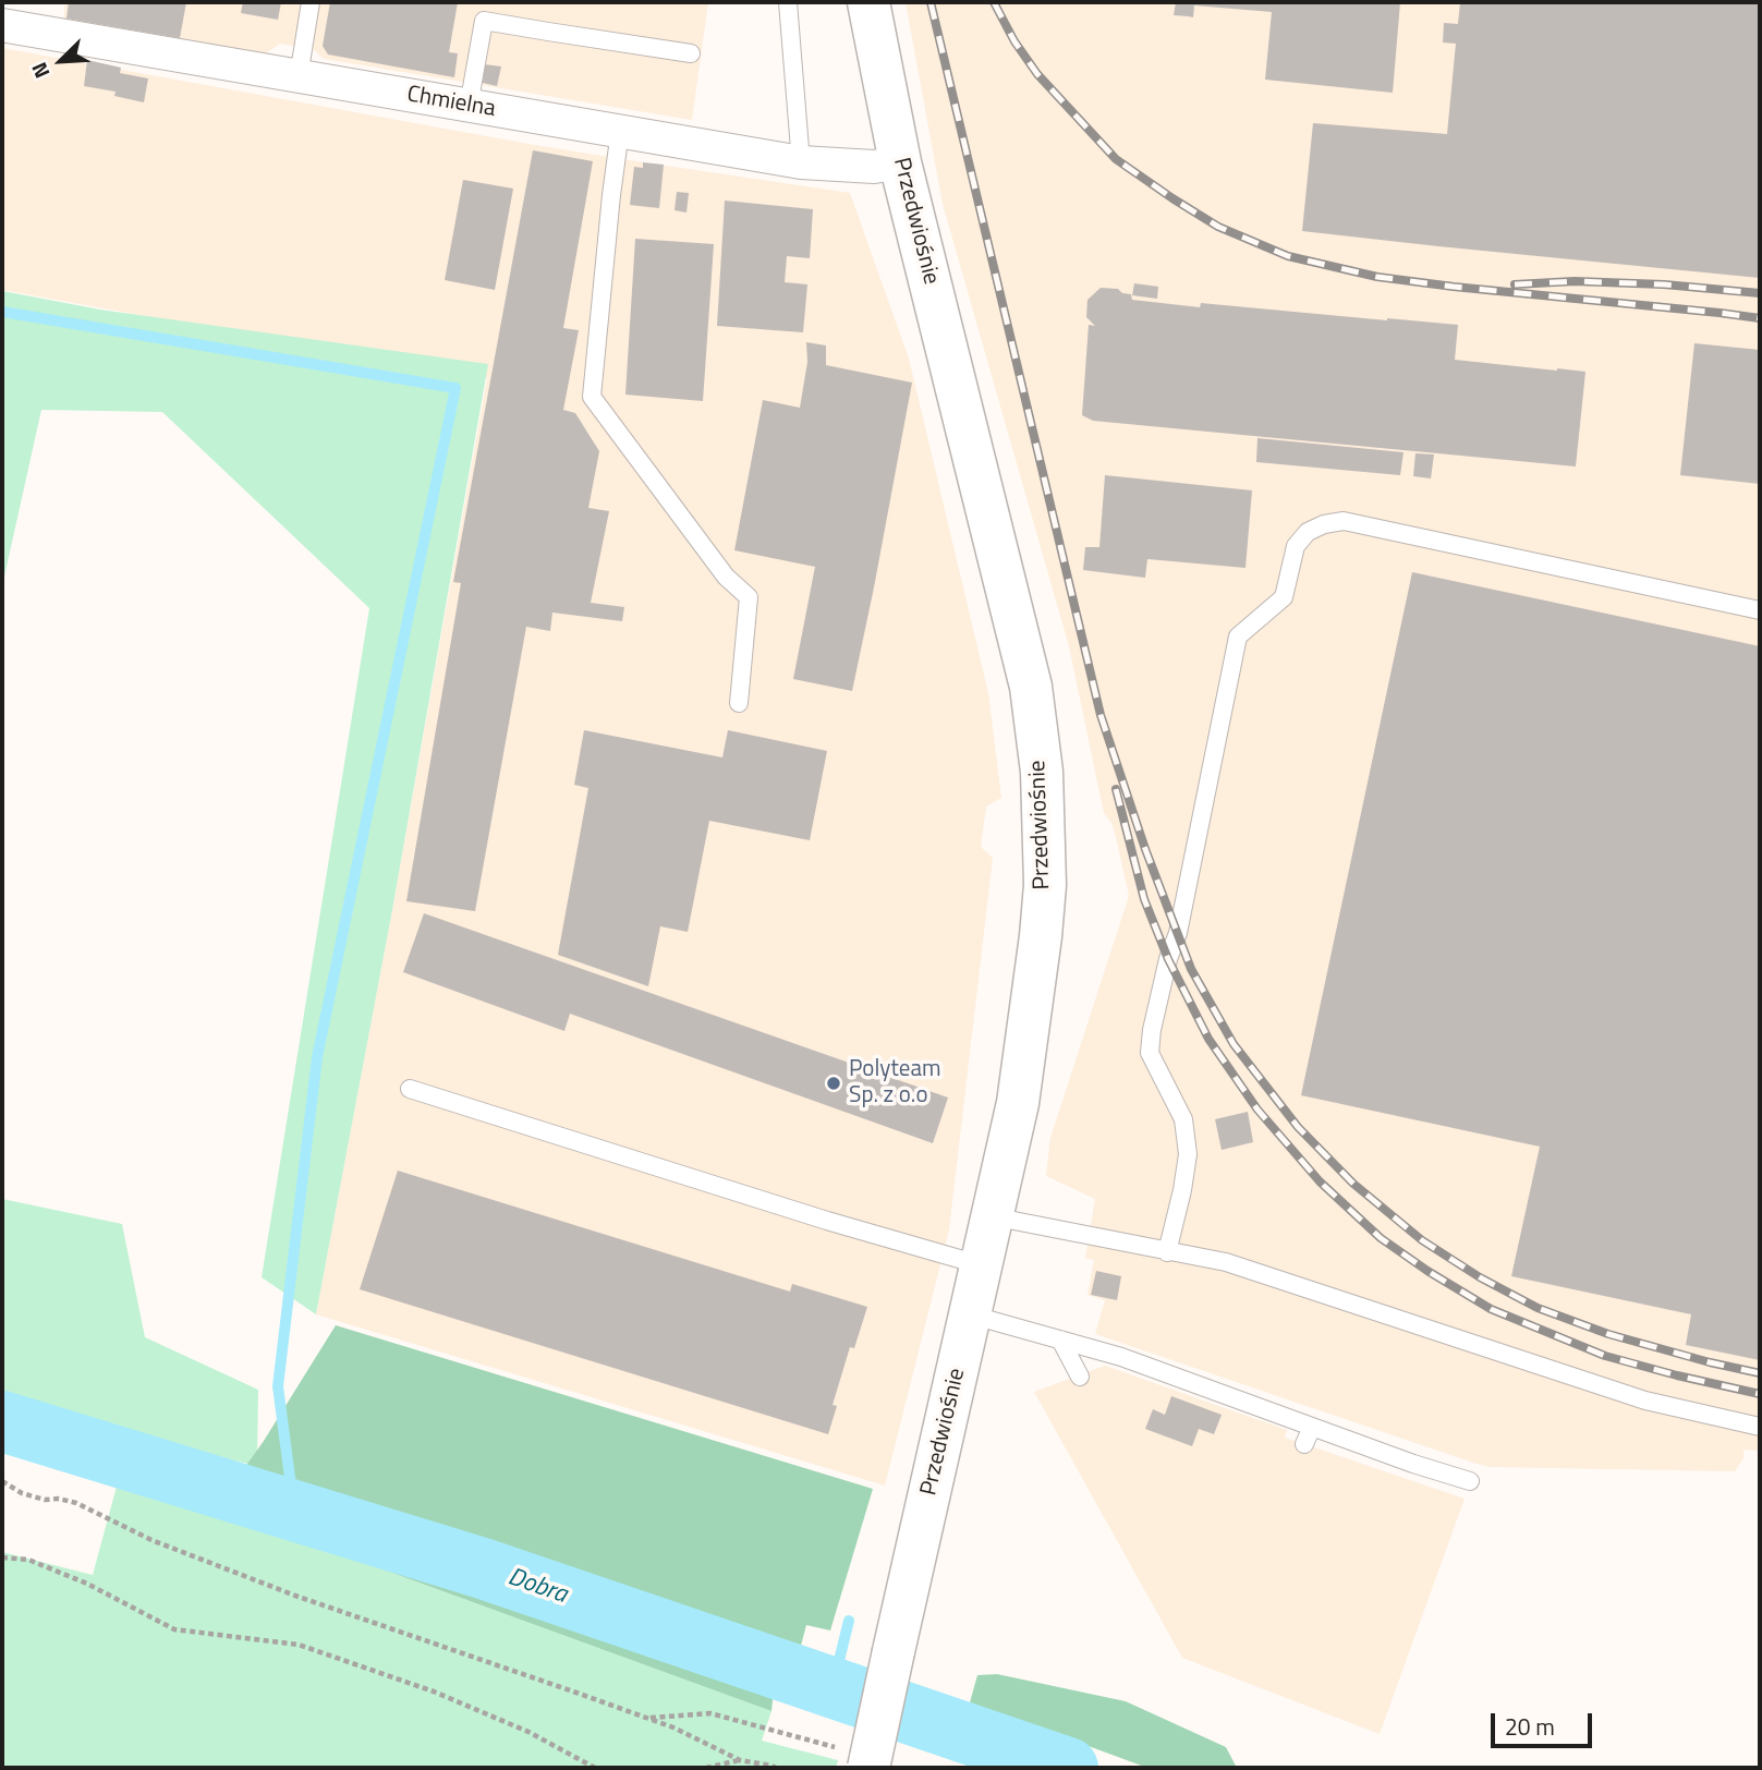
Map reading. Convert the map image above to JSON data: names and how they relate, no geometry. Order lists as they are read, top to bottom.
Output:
{
  "streets": {
    "street": ["Chmielna", "Przedwiośnie"]
  },
  "crossings": [
    ["Chmielna", "Przedwiośnie"]
  ],
  "water": ["Dobra"],
  "places": ["Polyteam Sp. z o.o"],
  "scale_bar": "20 m",
  "north": "bottom left"
}
